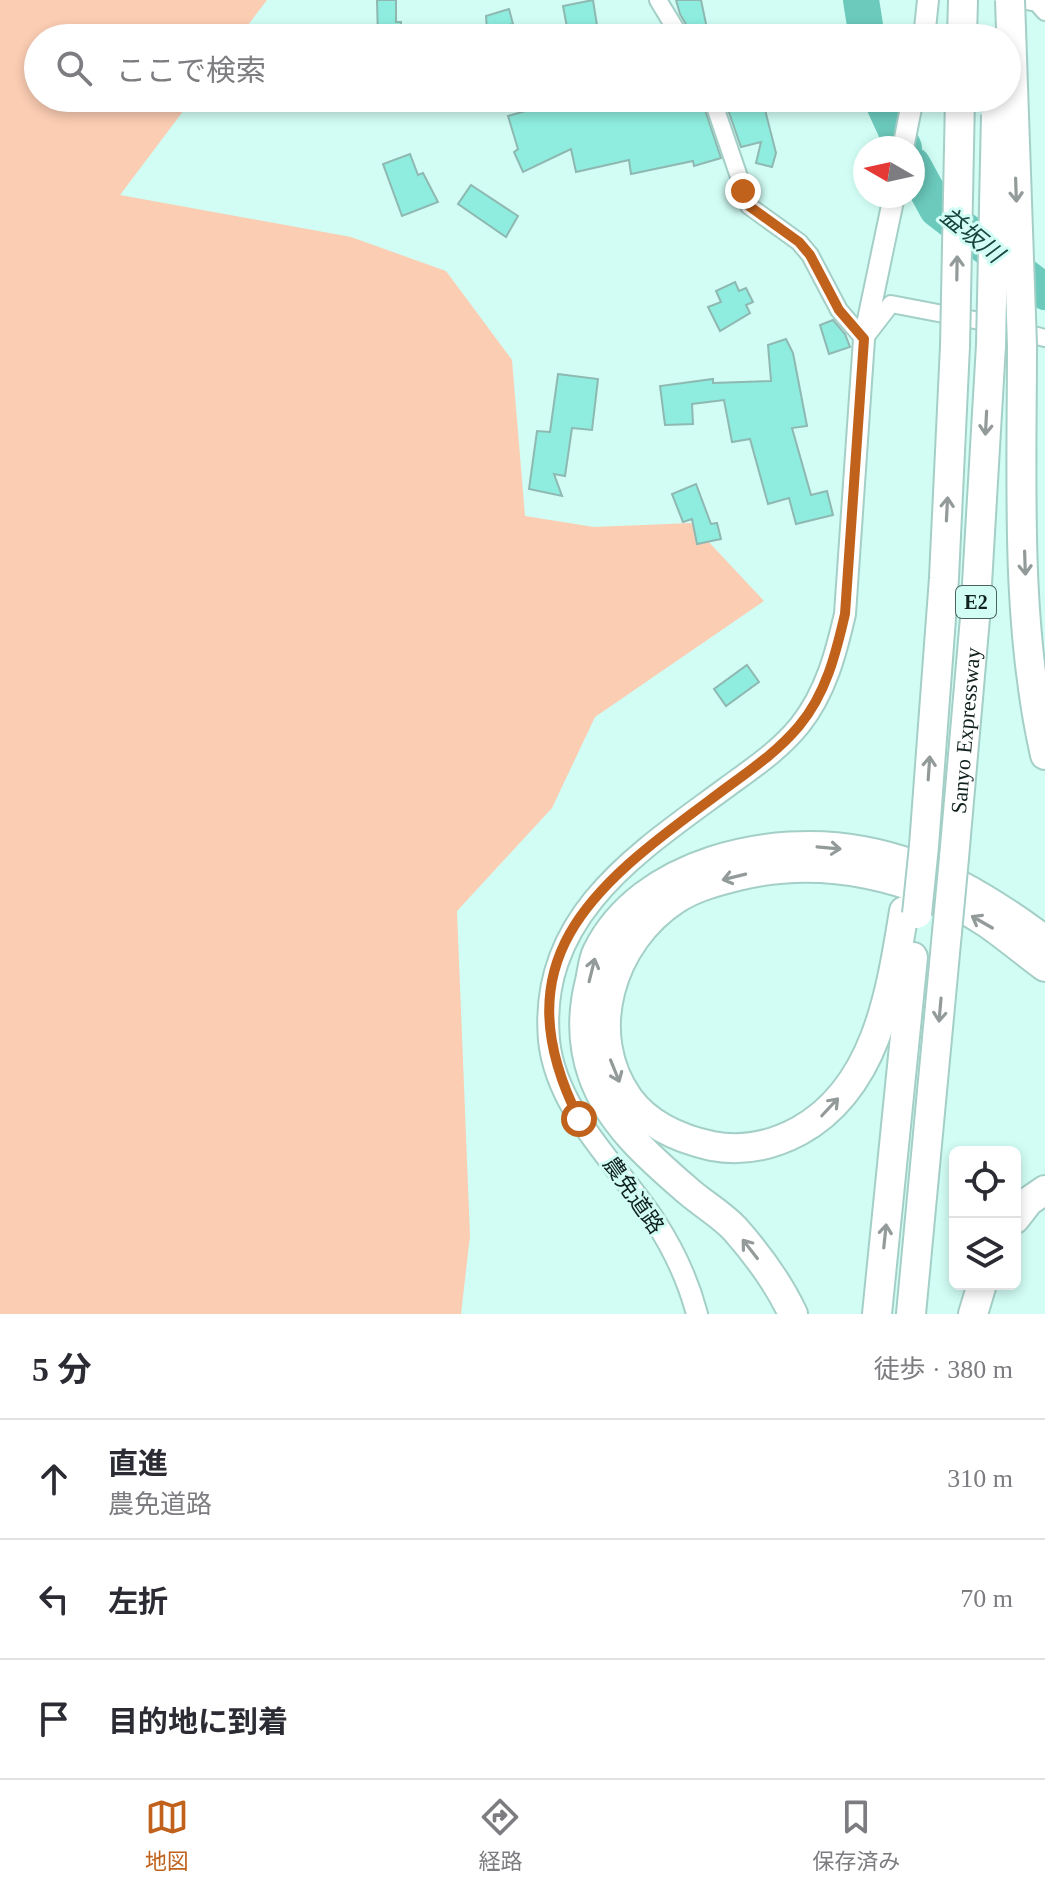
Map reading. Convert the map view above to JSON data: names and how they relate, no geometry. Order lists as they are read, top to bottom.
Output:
{
  "streets": {
    "highway": ["E2", "Sanyo Expressway"],
    "street": ["農免道路"]
  },
  "water": ["益坂川"],
  "north": "left",
  "page": {
    "search": "ここで検索",
    "heading": ["5 分", "徒歩 · 380 m"],
    "list": [
      ["直進", "農免道路", "310 m"],
      ["左折", "70 m"],
      "目的地に到着"
    ],
    "nav": ["地図", "経路", "保存済み"]
  }
}
